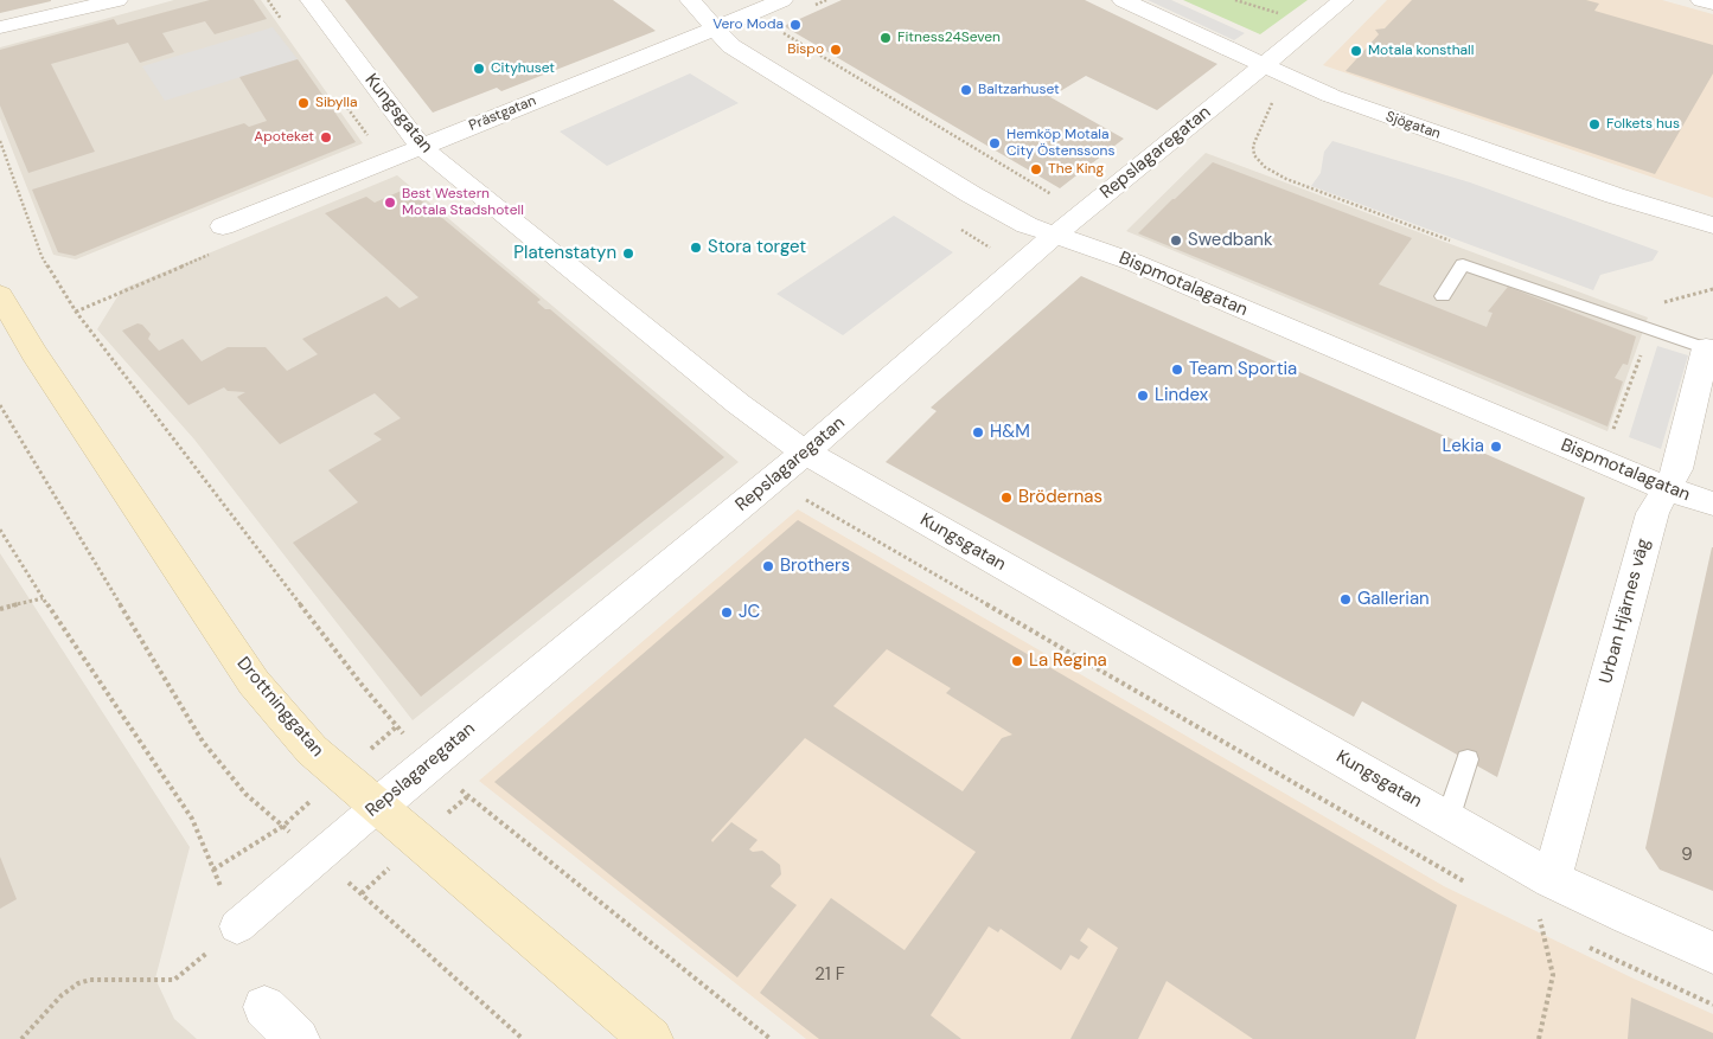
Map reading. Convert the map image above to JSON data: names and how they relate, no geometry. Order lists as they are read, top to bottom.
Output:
{
  "streets": {
    "main road": ["Drottninggatan"],
    "street": [
      "Kungsgatan",
      "Prästgatan",
      "Sjögatan",
      "Repslagaregatan",
      "Bispmotalagatan",
      "Urban Hjärnes väg"
    ]
  },
  "crossings": [
    ["Kungsgatan", "Prästgatan"],
    ["Kungsgatan", "Repslagaregatan"],
    ["Kungsgatan", "Urban Hjärnes väg"],
    ["Prästgatan", "Bispmotalagatan"],
    ["Sjögatan", "Repslagaregatan"],
    ["Repslagaregatan", "Bispmotalagatan"],
    ["Repslagaregatan", "Drottninggatan"],
    ["Bispmotalagatan", "Urban Hjärnes väg"]
  ],
  "places": [
    "Vero Moda",
    "Fitness24Seven",
    "Bispo",
    "Motala konsthall",
    "Cityhuset",
    "Baltzarhuset",
    "Sibylla",
    "Folkets hus",
    "Apoteket",
    "Hemköp Motala City Östenssons",
    "The King",
    "Best Western Motala Stadshotell",
    "Swedbank",
    "Stora torget",
    "Platenstatyn",
    "Team Sportia",
    "Lindex",
    "H&M",
    "Lekia",
    "Brödernas",
    "Brothers",
    "Gallerian",
    "JC",
    "La Regina"
  ],
  "house_numbers": ["9", "21 F"]
}
